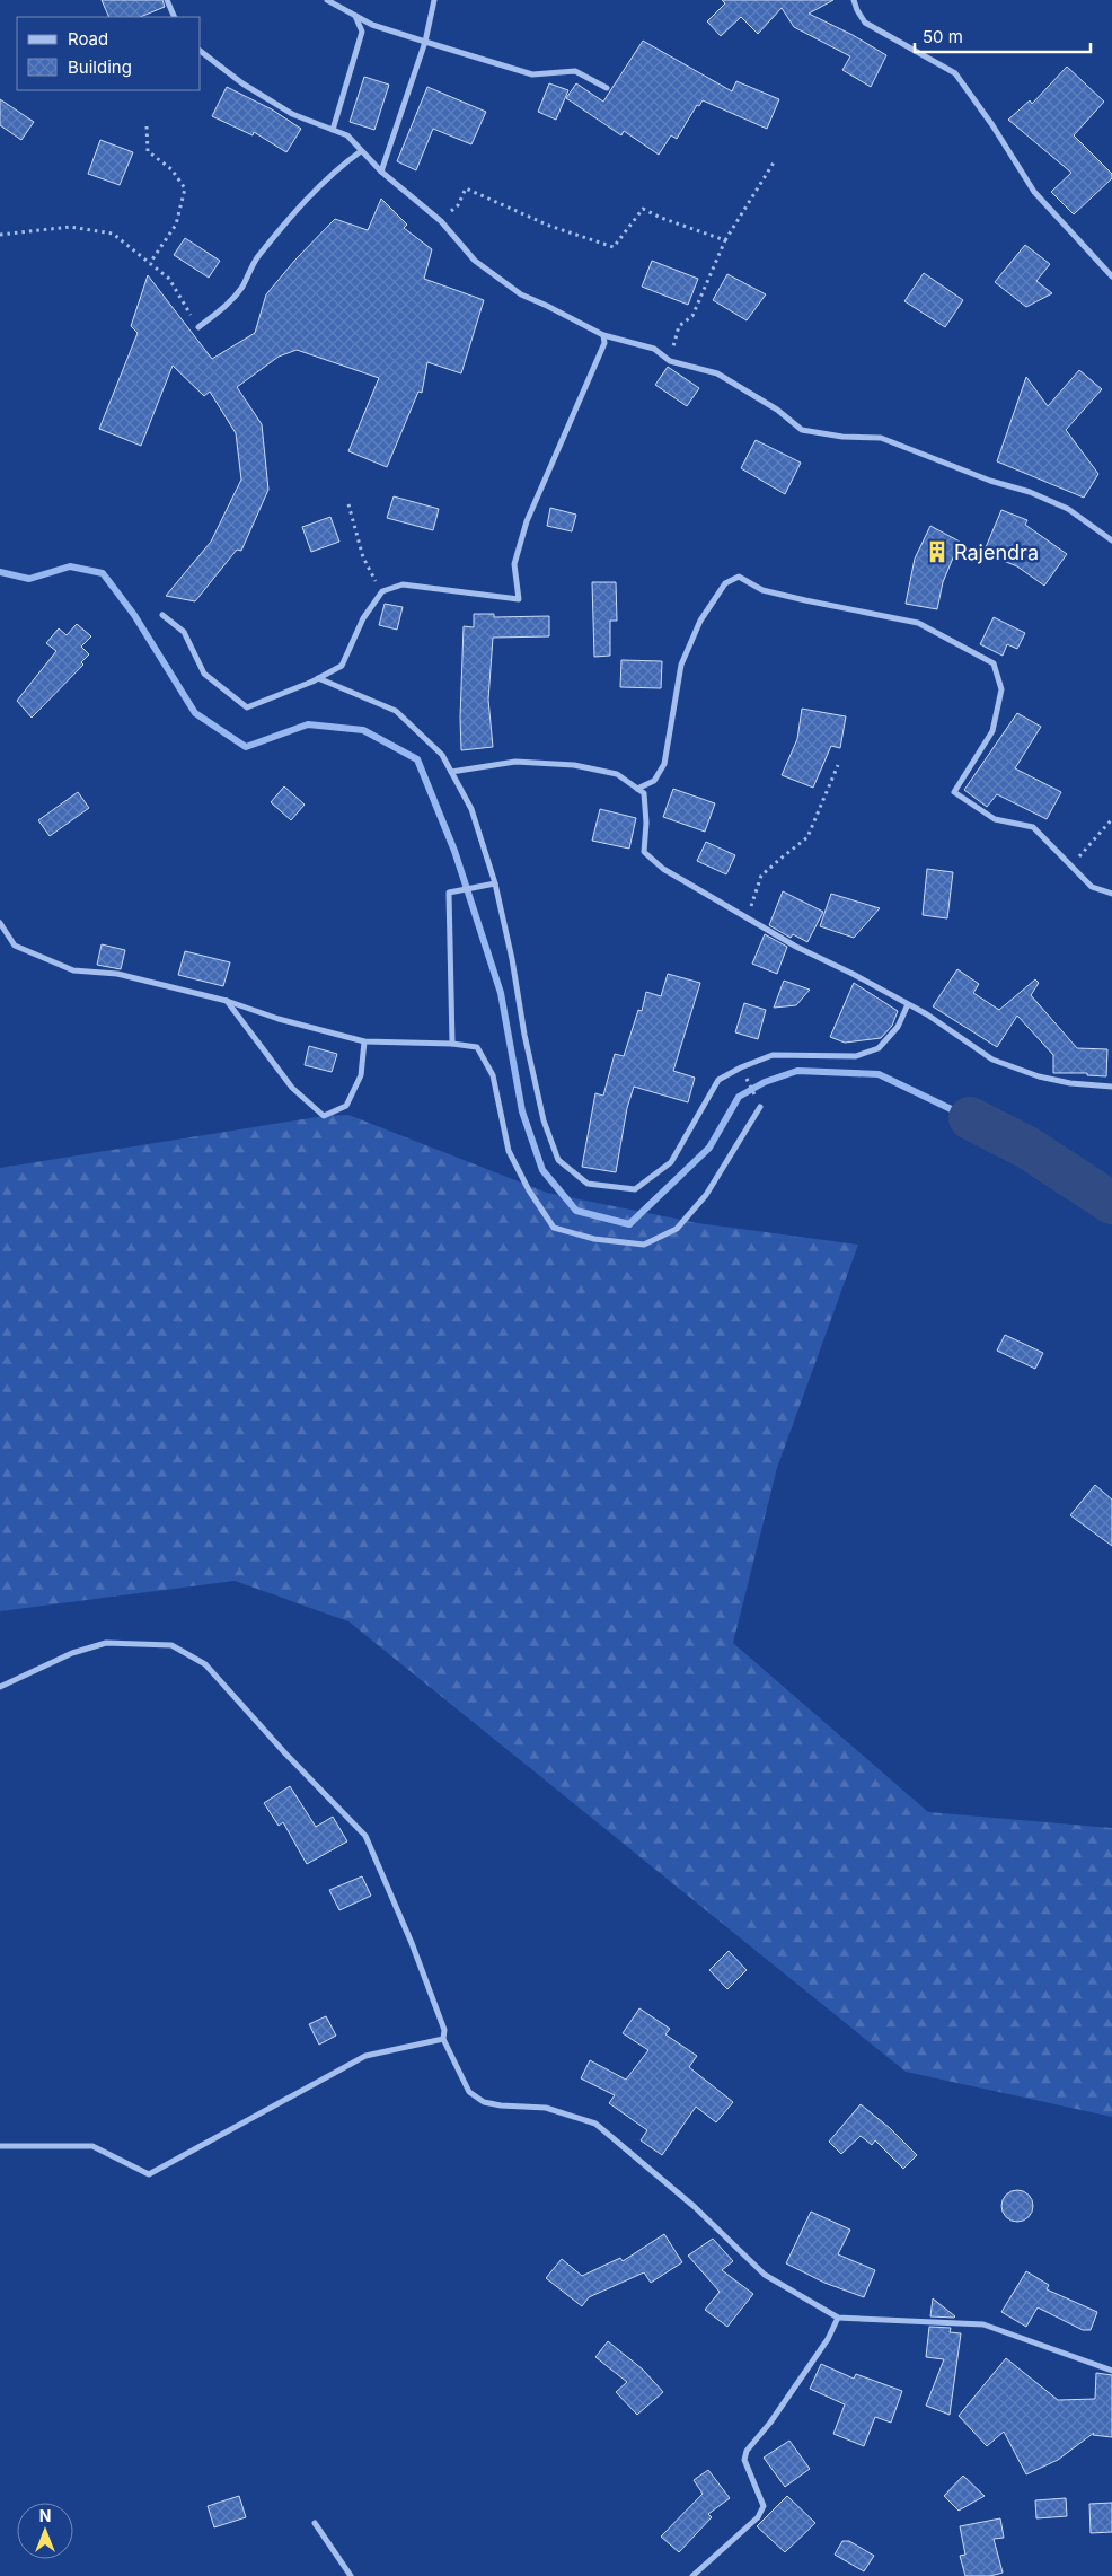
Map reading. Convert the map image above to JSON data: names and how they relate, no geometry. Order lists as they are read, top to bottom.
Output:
{
  "places": {
    "building": ["Rajendra"]
  },
  "legend": ["Road", "Building"],
  "scale_bar": "50 m",
  "north": "top"
}
